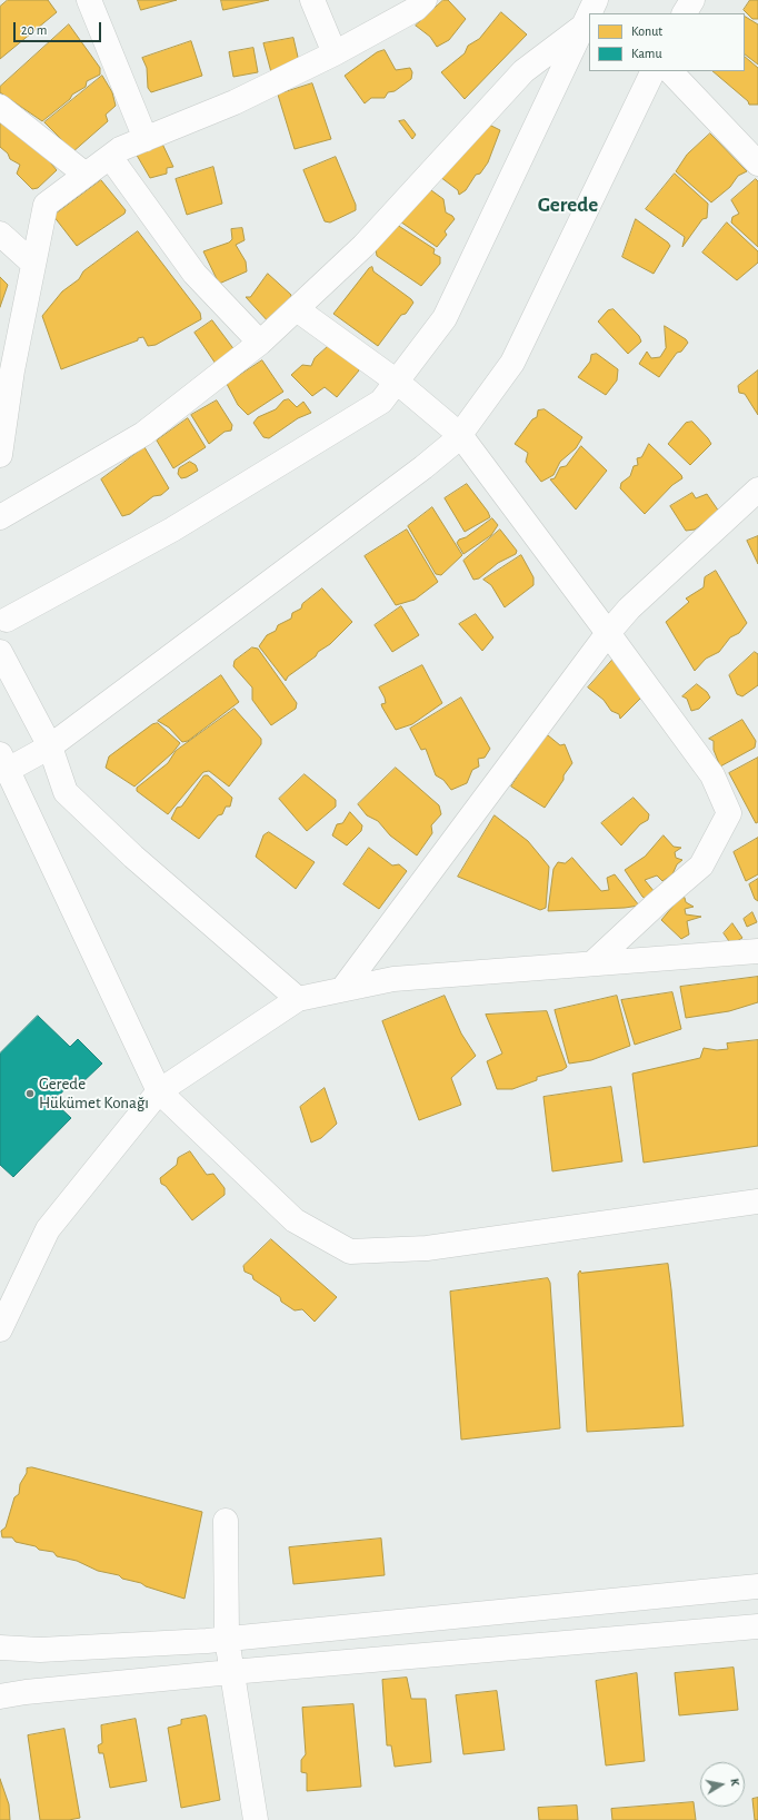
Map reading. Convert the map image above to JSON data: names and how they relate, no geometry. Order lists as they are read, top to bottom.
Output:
{
  "districts": ["Gerede"],
  "places": ["Gerede Hükümet Konağı"],
  "legend": ["Konut", "Kamu"],
  "scale_bar": "20 m",
  "north": "right"
}
